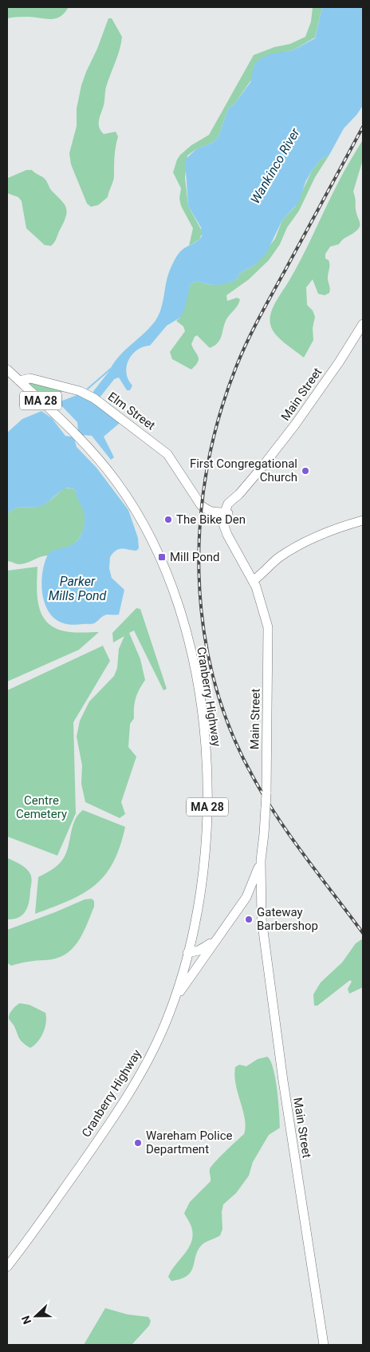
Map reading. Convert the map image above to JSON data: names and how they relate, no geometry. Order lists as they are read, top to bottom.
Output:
{
  "streets": {
    "main road": [
      "Main Street",
      "MA 28",
      "Elm Street",
      "Cranberry Highway"
    ]
  },
  "crossings": [
    ["Main Street", "Elm Street"],
    ["Elm Street", "Cranberry Highway"]
  ],
  "water": ["Wankinco River", "Parker Mills Pond"],
  "parks": ["Centre Cemetery"],
  "places": {
    "other": [
      "First Congregational Church",
      "The Bike Den",
      "Gateway Barbershop",
      "Wareham Police Department"
    ],
    "transit": ["Mill Pond"]
  },
  "north": "left"
}
